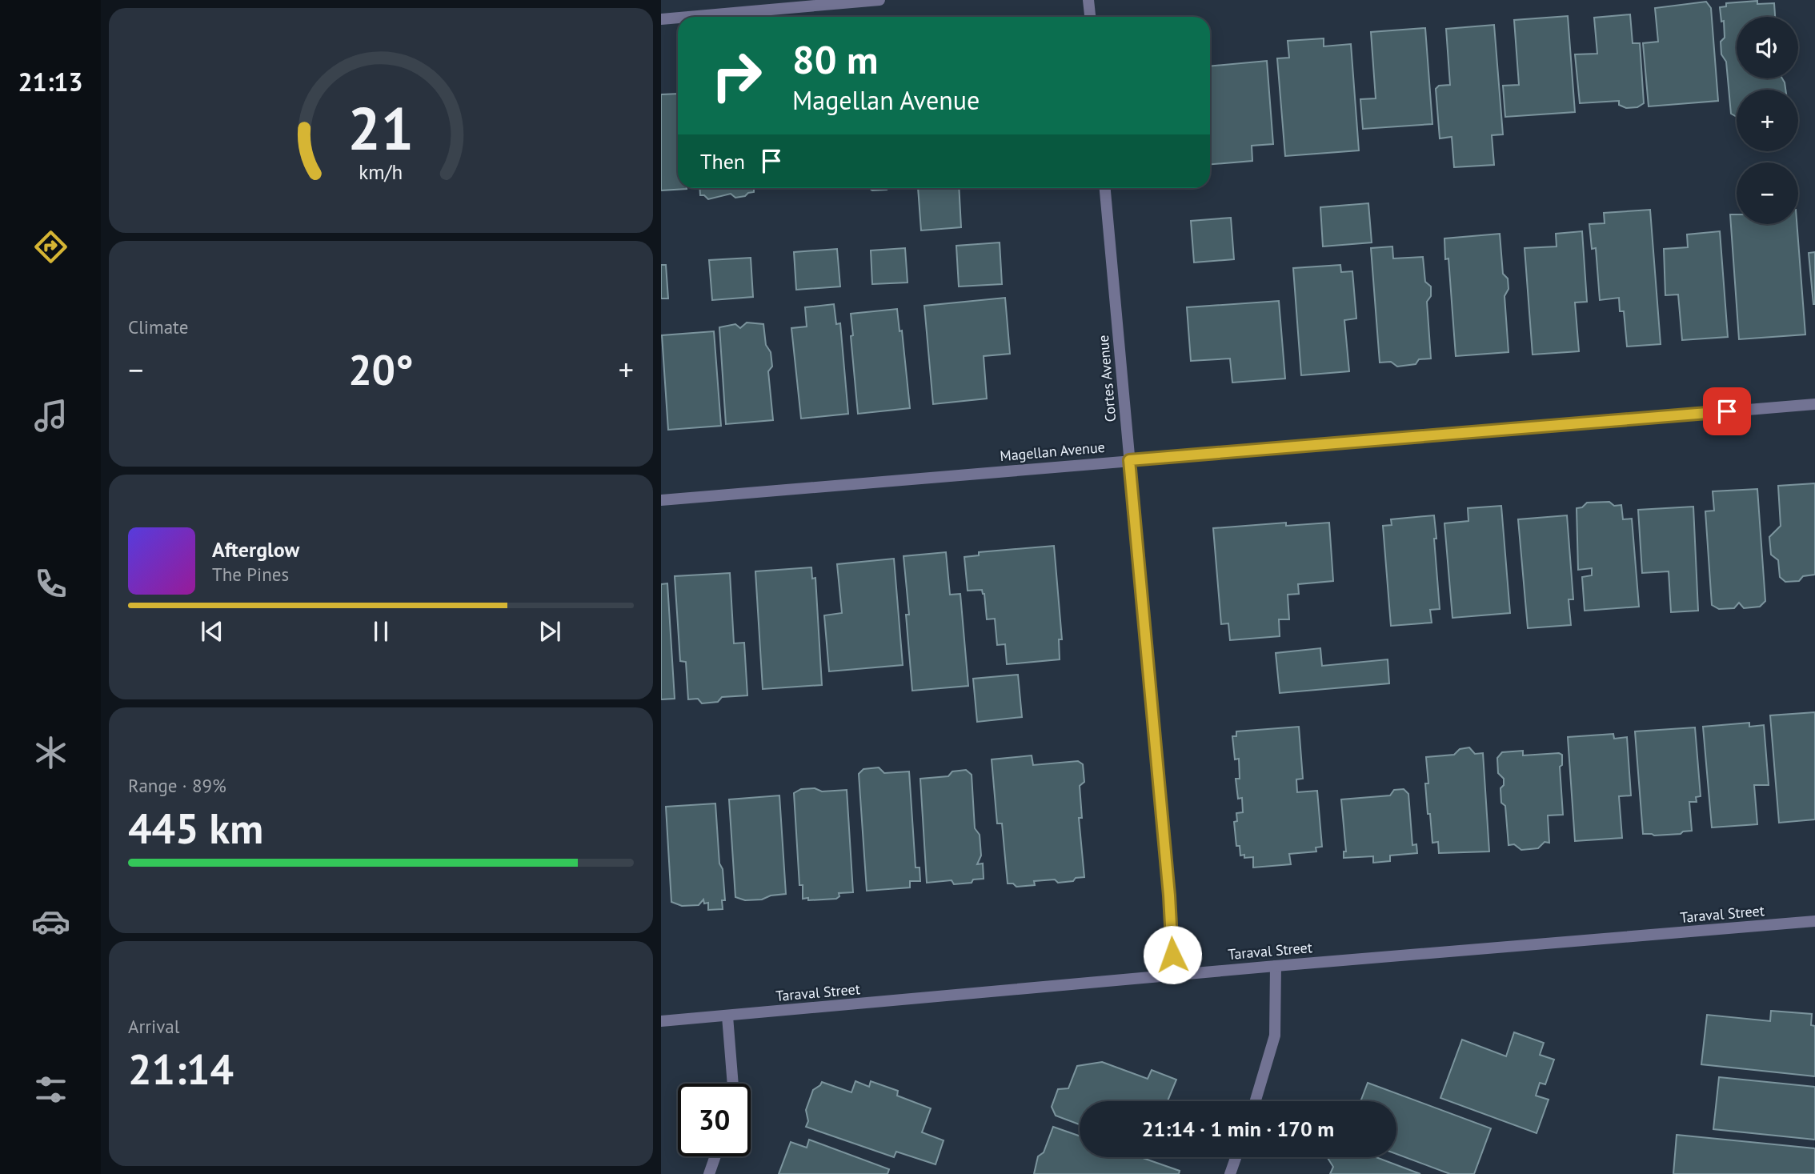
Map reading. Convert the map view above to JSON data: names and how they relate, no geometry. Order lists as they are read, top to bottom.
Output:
{
  "streets": {
    "street": ["Cortes Avenue", "Magellan Avenue", "Taraval Street"]
  },
  "crossings": [
    ["Cortes Avenue", "Magellan Avenue"],
    ["Cortes Avenue", "Taraval Street"]
  ],
  "page": {
    "tabs": "21:13",
    "map_buttons": ["+", "−"],
    "turn": ["80 m", "Magellan Avenue"],
    "then": "Then",
    "tile": [
      "Climate",
      ["Range · 89%", "445 km"],
      ["Arrival", "21:14"]
    ],
    "heat": ["−", "20°", "+"],
    "song": ["Afterglow", "The Pines"],
    "limit": "30",
    "trip": "21:14 · 1 min · 170 m",
    "gauge": ["21", "km/h"]
  }
}
